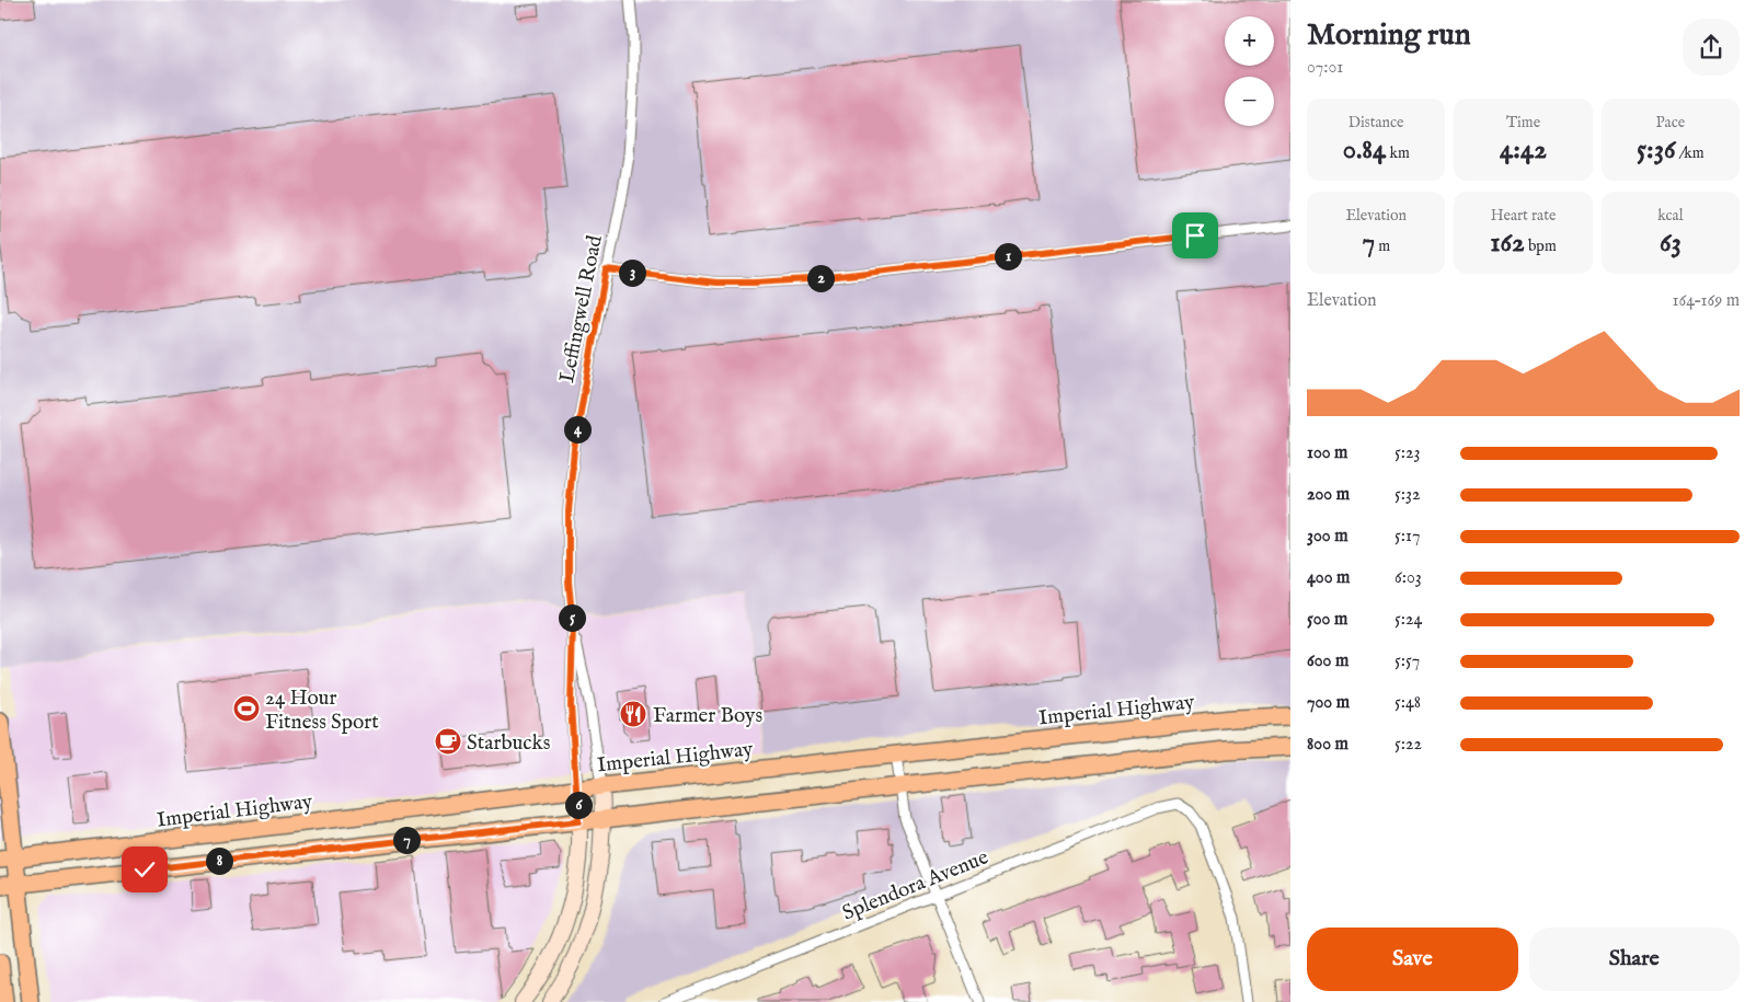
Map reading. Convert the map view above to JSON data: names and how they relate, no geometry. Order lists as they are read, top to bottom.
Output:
{
  "streets": {
    "main road": ["Leffingwell Road", "Imperial Highway"],
    "street": ["Splendora Avenue"]
  },
  "crossings": [
    ["Leffingwell Road", "Imperial Highway"]
  ],
  "places": {
    "sports": ["24 Hour Fitness Sport"],
    "restaurant": ["Farmer Boys"],
    "cafe": ["Starbucks"]
  },
  "page": {
    "heading": ["Morning run", "07:01"],
    "map_buttons": ["+", "−"],
    "stats": [
      ["Distance", "0.84 km"],
      ["Time", "4:42"],
      ["Pace", "5:36 /km"],
      ["Elevation", "7 m"],
      ["Heart rate", "162 bpm"],
      ["kcal", "63"]
    ],
    "pins": [
      "1",
      "3",
      "2",
      "4",
      "5",
      "6",
      "7",
      "8"
    ],
    "chart": ["Elevation", "164–169 m"],
    "list": [
      {
        "name": "100 m",
        "note": "5:23"
      },
      {
        "name": "200 m",
        "note": "5:32"
      },
      {
        "name": "300 m",
        "note": "5:17"
      },
      {
        "name": "400 m",
        "note": "6:03"
      },
      {
        "name": "500 m",
        "note": "5:24"
      },
      {
        "name": "600 m",
        "note": "5:57"
      },
      {
        "name": "700 m",
        "note": "5:48"
      },
      {
        "name": "800 m",
        "note": "5:22"
      }
    ],
    "buttons": ["Save", "Share"]
  }
}
